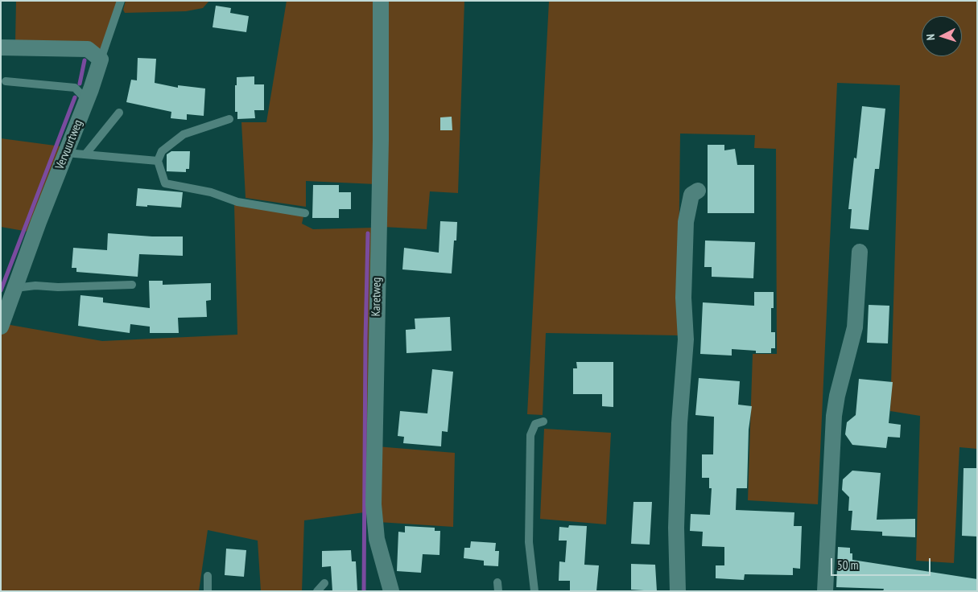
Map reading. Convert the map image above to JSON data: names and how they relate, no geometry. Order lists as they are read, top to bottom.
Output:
{
  "streets": {
    "street": ["Vervuurtweg", "Karetweg"]
  },
  "scale_bar": "50 m",
  "north": "left"
}
